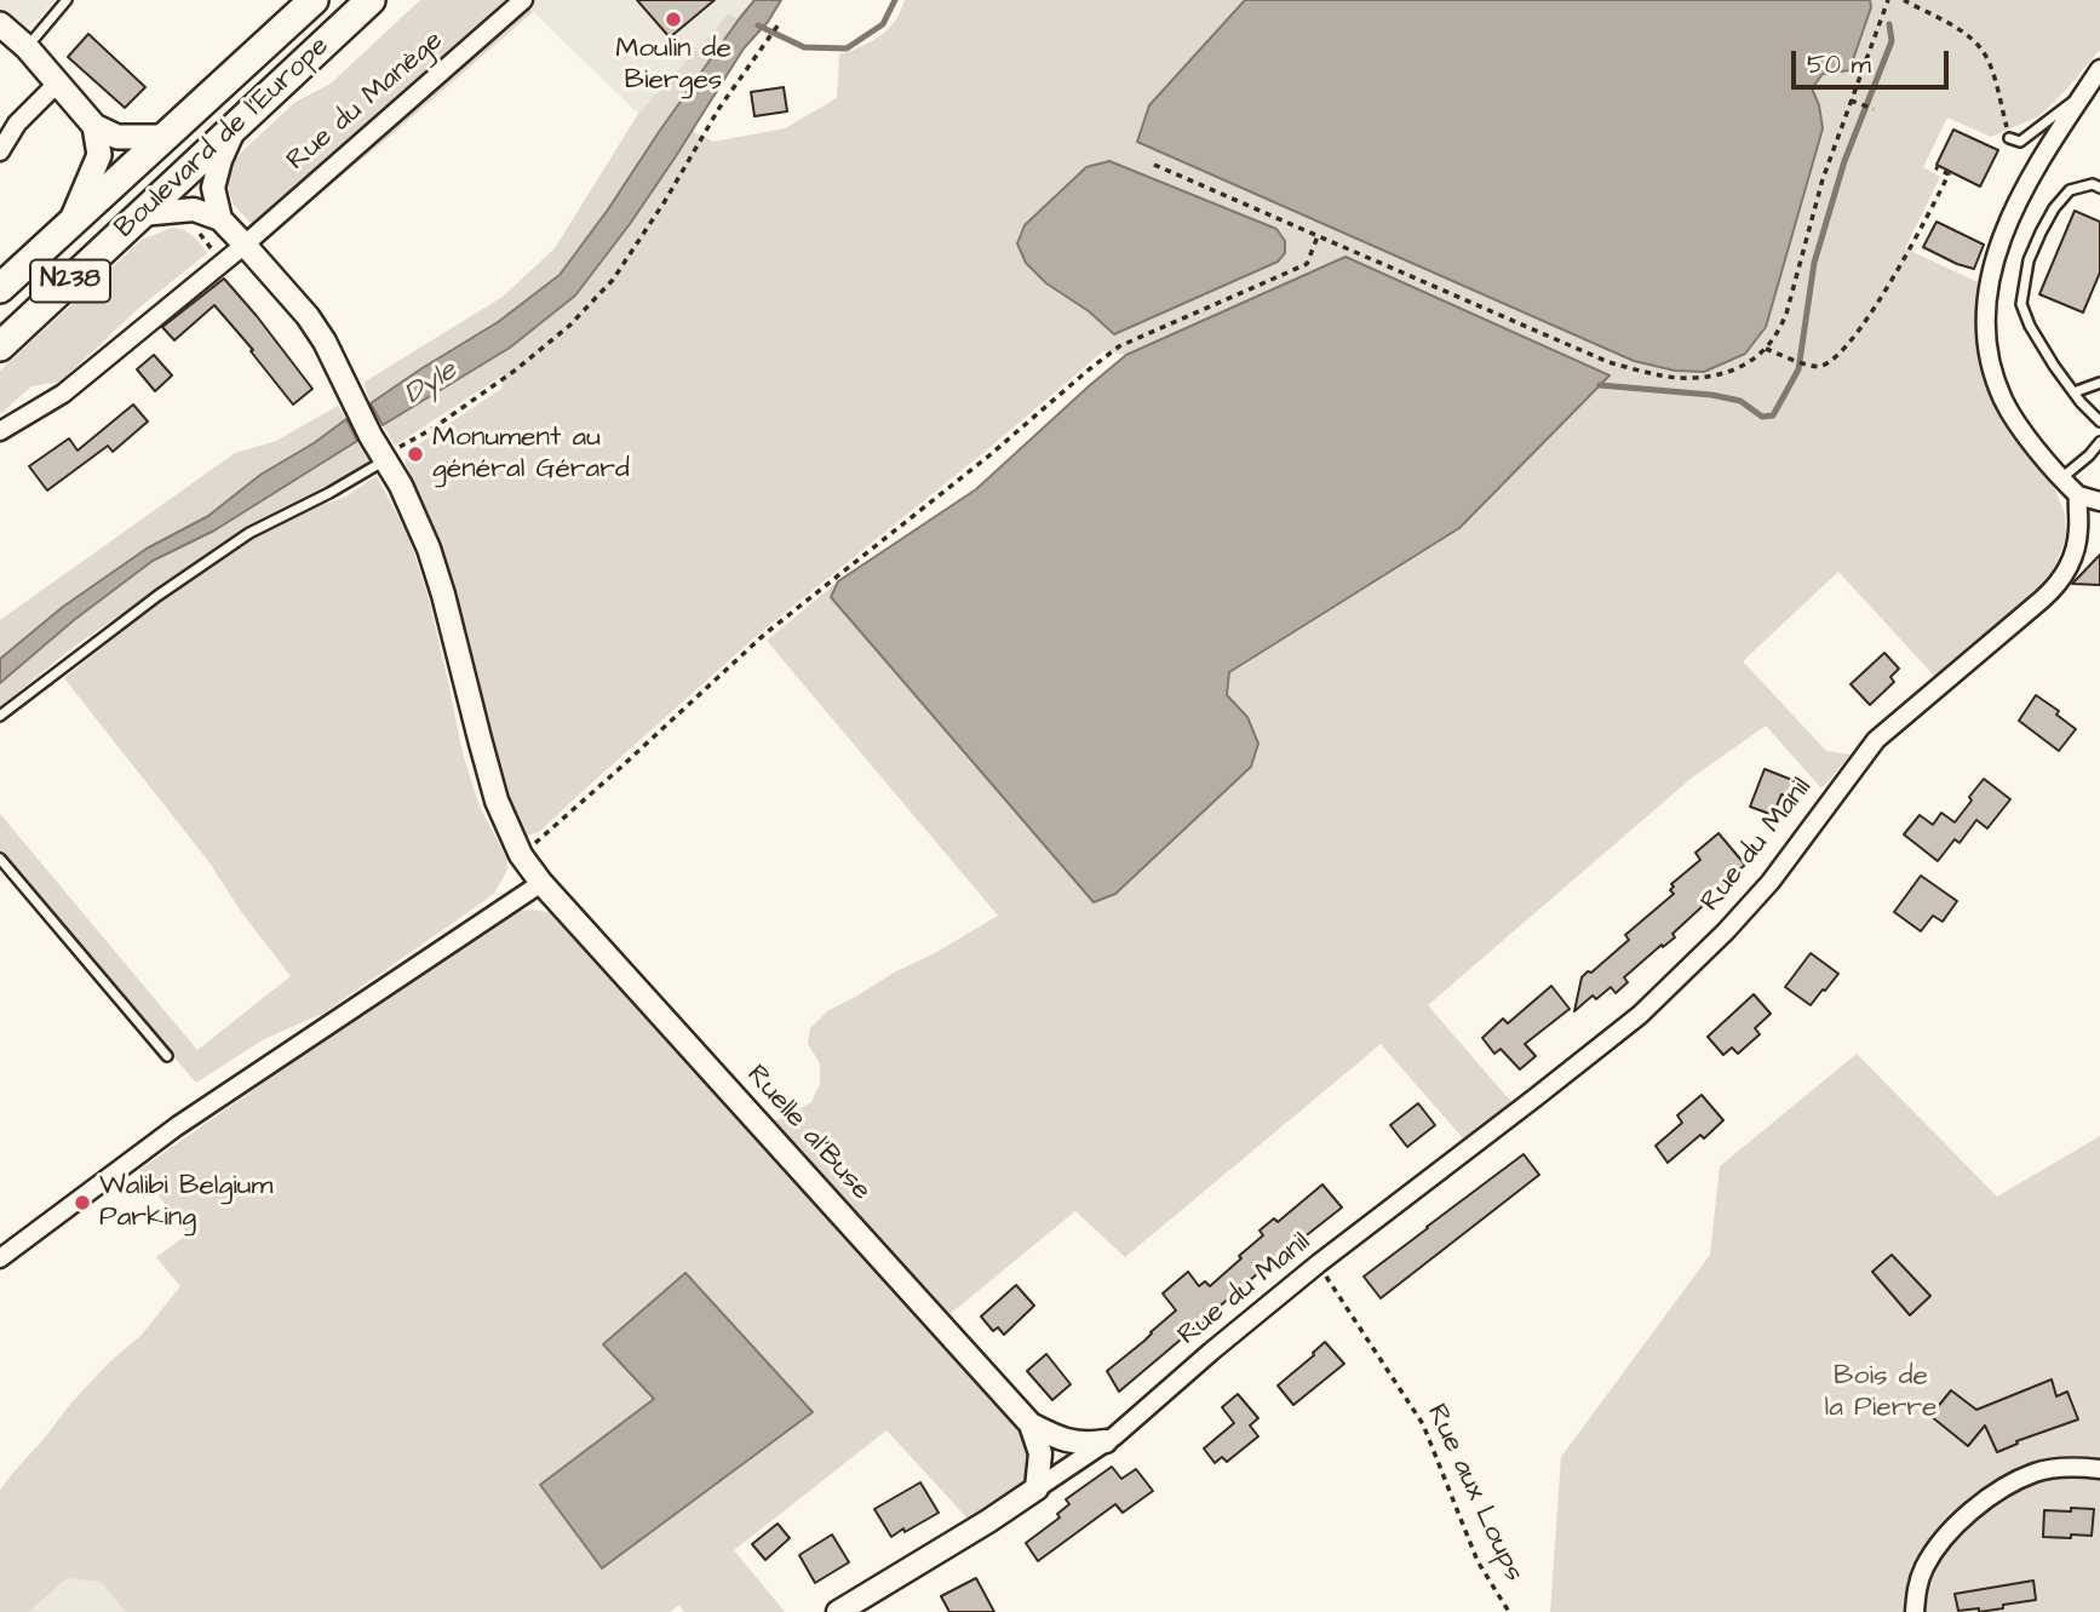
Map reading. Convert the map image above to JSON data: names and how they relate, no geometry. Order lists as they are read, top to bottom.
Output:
{
  "streets": {
    "highway": ["Boulevard de l'Europe", "N238"],
    "street": ["Rue du Manège", "Rue du Manil", "Ruelle al'Buse"],
    "path": ["Rue aux Loups"]
  },
  "crossings": [
    ["Rue du Manège", "Ruelle al'Buse"],
    ["Rue du Manil", "Ruelle al'Buse"],
    ["Rue du Manil", "Rue aux Loups"]
  ],
  "water": ["Dyle"],
  "parks": ["Bois de la Pierre"],
  "places": ["Moulin de Bierges", "Monument au général Gérard", "Walibi Belgium Parking"],
  "scale_bar": "50 m"
}
